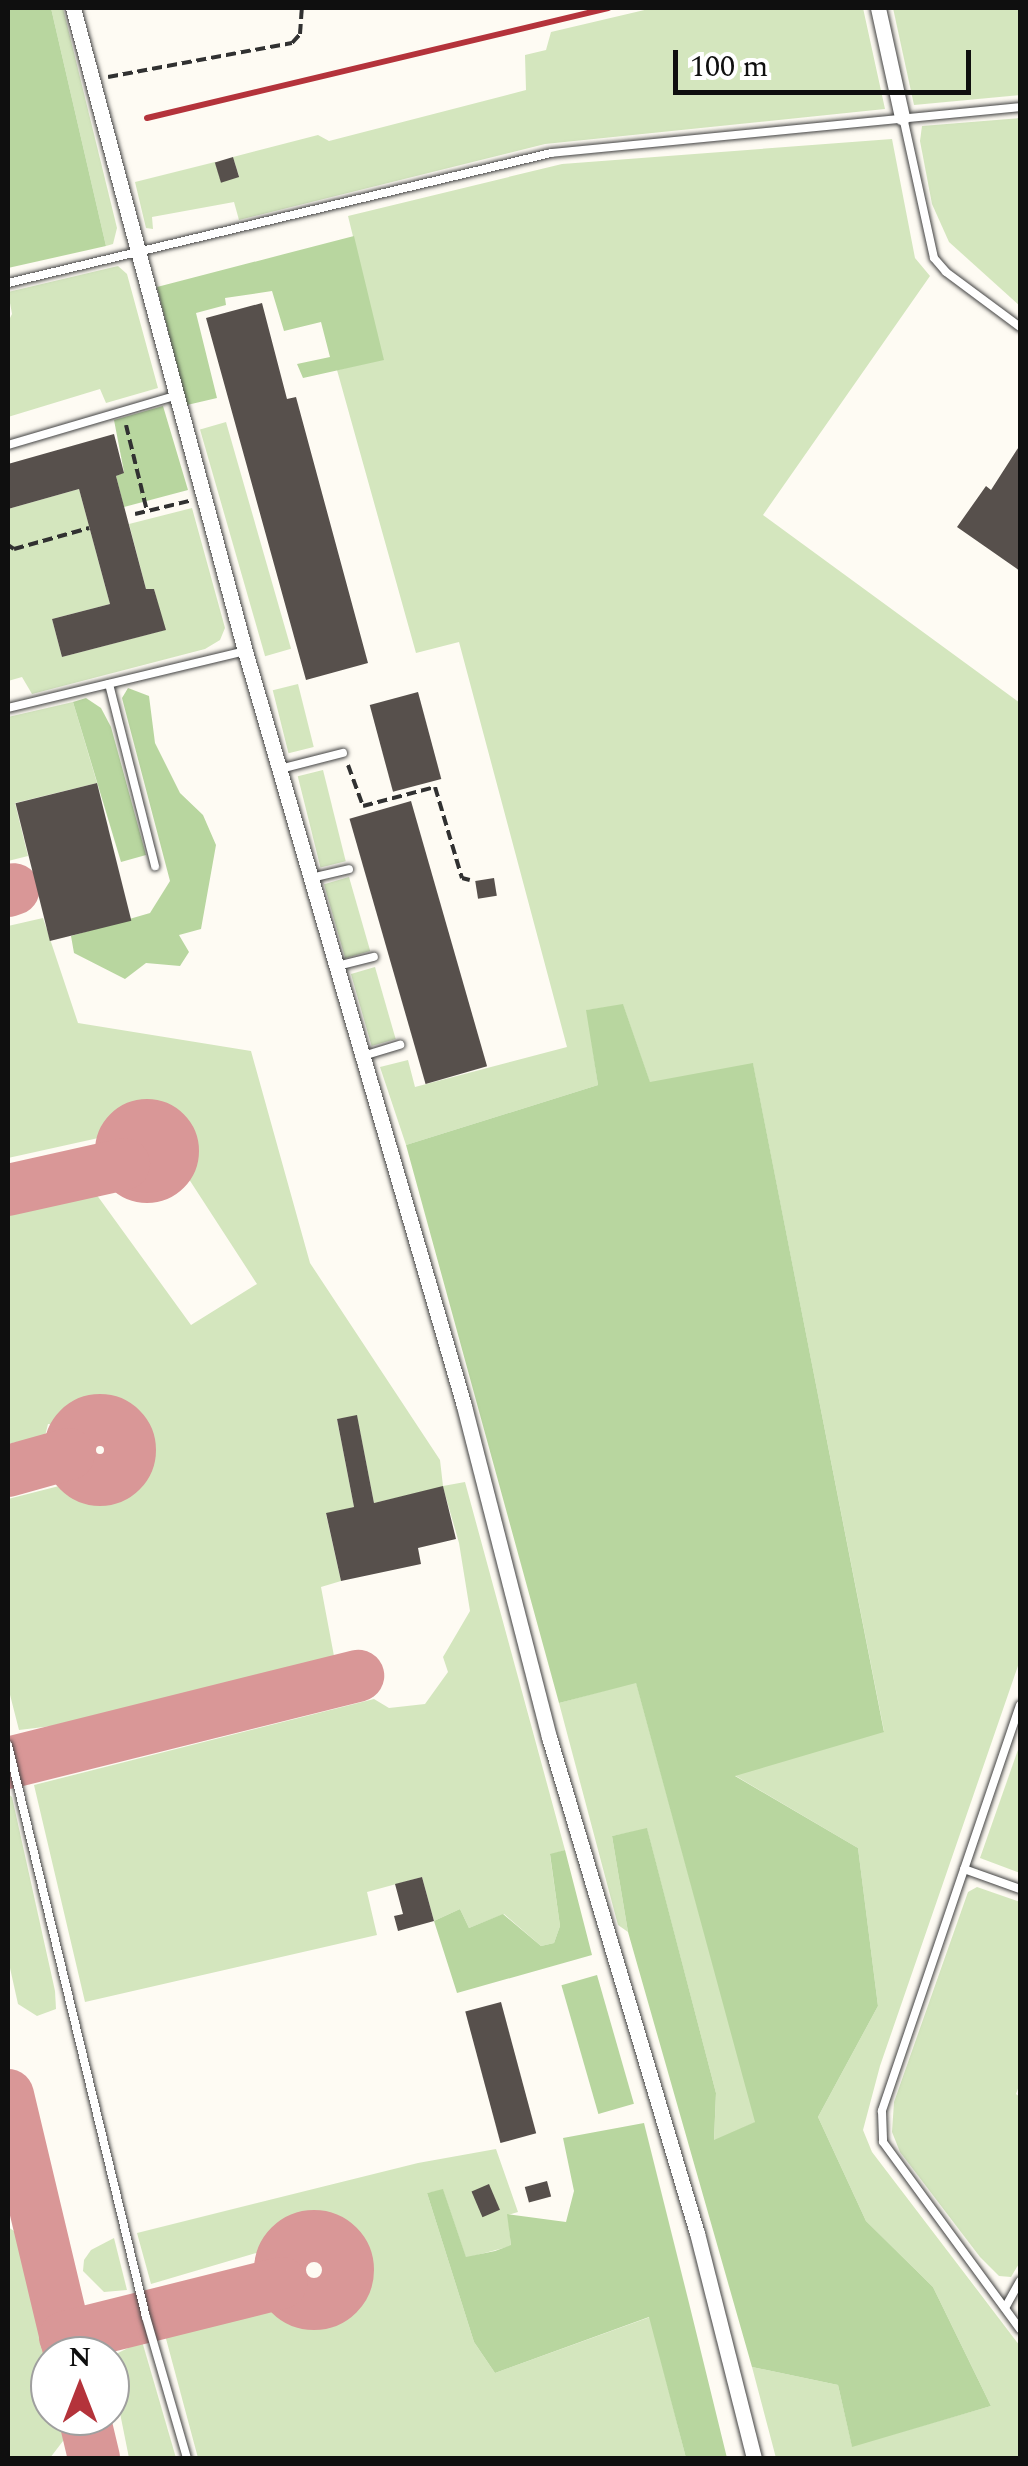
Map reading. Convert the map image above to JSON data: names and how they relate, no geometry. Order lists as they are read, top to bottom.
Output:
{
  "scale_bar": "100 m",
  "north": "top"
}
